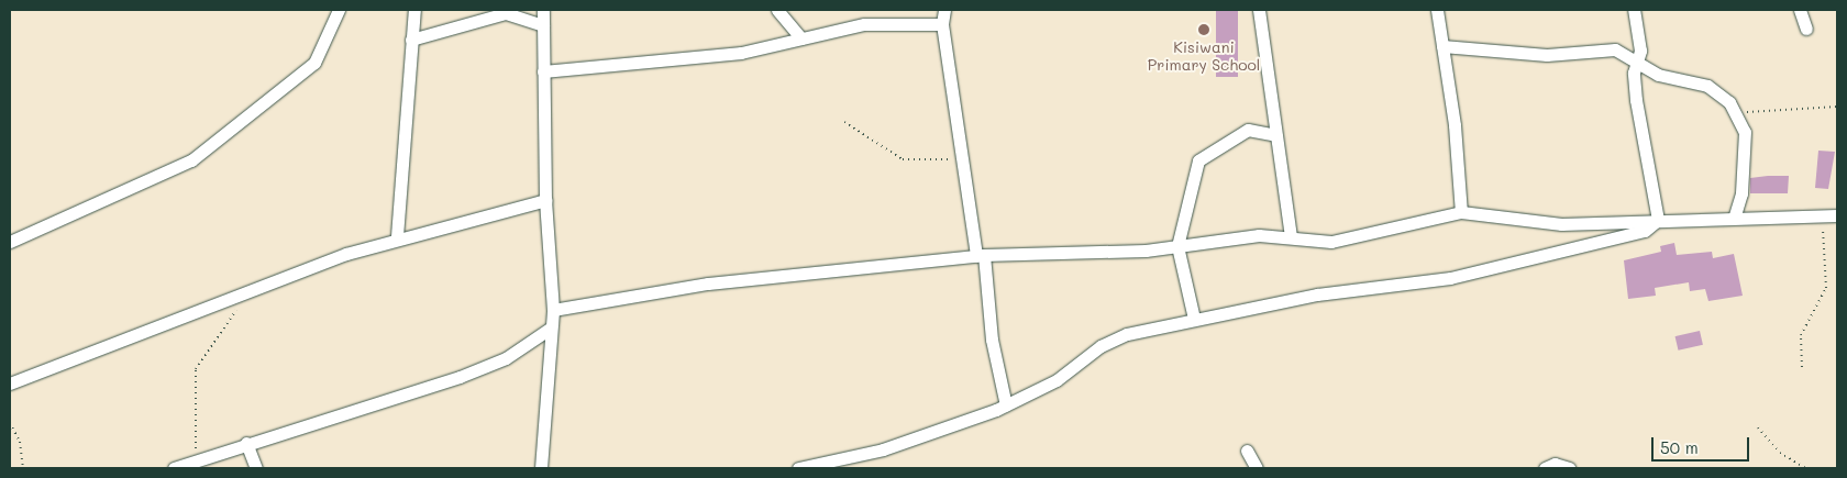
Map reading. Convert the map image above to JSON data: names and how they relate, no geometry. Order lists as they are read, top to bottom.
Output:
{
  "places": ["Kisiwani Primary School"],
  "scale_bar": "50 m"
}
